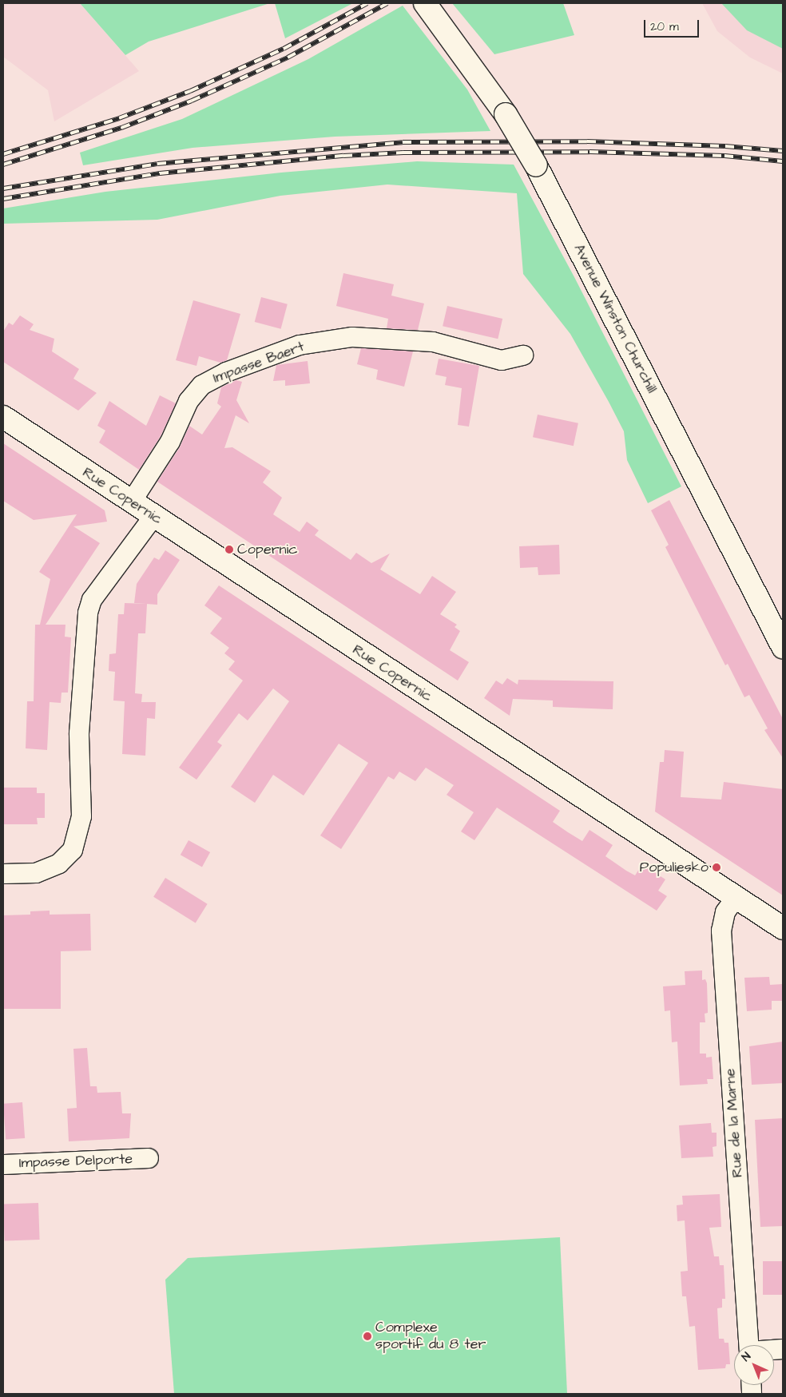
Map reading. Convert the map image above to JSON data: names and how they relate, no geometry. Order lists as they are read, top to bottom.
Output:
{
  "streets": {
    "street": [
      "Avenue Winston Churchill",
      "Impasse Baert",
      "Rue Copernic",
      "Rue de la Marne",
      "Impasse Delporte"
    ]
  },
  "crossings": [
    ["Impasse Baert", "Rue Copernic"],
    ["Rue Copernic", "Rue de la Marne"]
  ],
  "places": ["Copernic", "Populiesko", "Complexe sportif du 8 ter"],
  "scale_bar": "20 m",
  "north": "top left"
}
